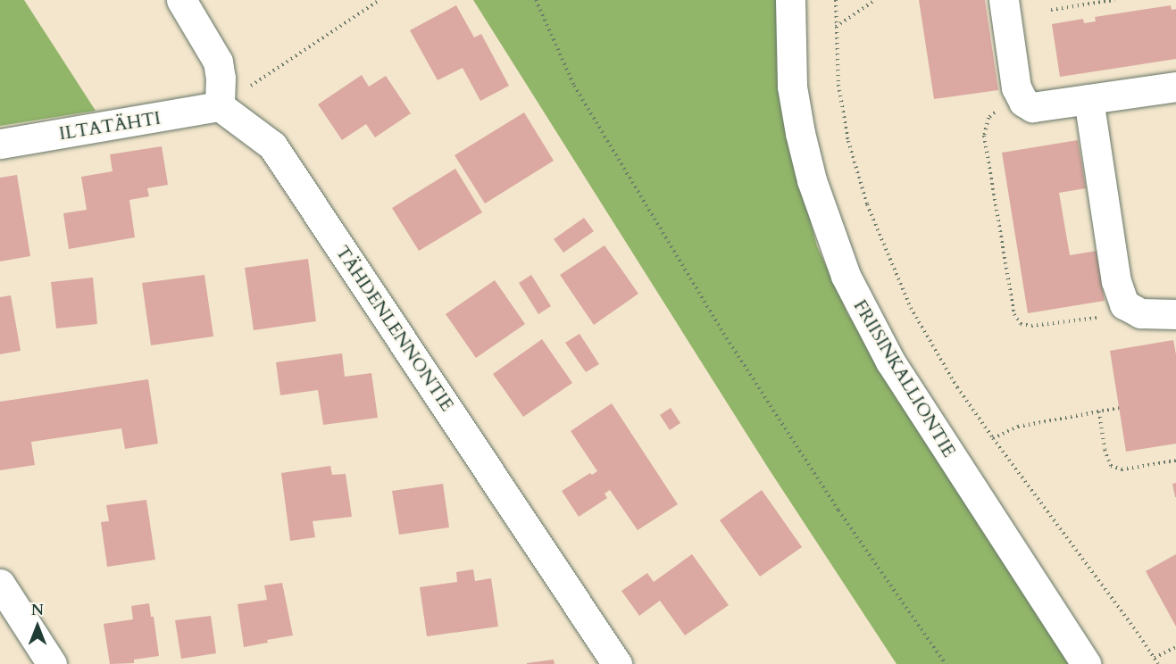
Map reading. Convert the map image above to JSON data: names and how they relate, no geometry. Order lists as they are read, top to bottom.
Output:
{
  "streets": {
    "street": ["ILTATÄHTI", "TÄHDENLENNONTIE", "FRIISINKALLIONTIE"]
  },
  "crossings": [
    ["ILTATÄHTI", "TÄHDENLENNONTIE"]
  ],
  "north": "top"
}
